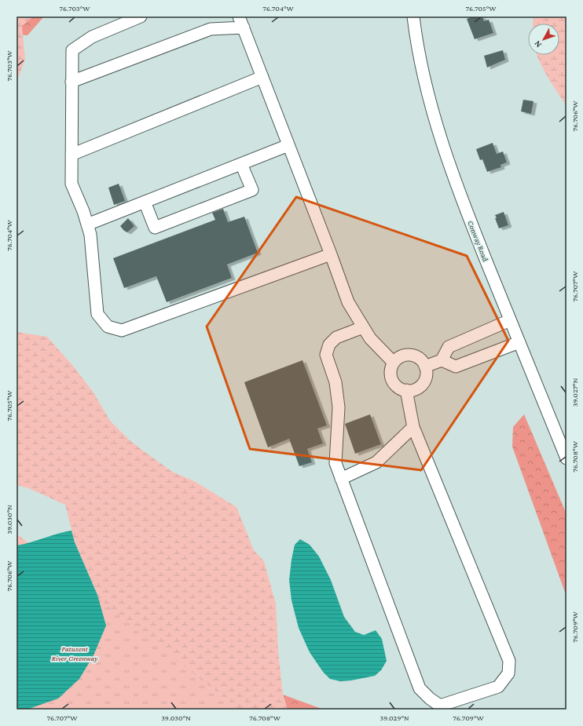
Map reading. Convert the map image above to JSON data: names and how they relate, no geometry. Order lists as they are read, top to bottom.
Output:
{
  "streets": {
    "street": ["Conway Road"]
  },
  "parks": ["Patuxent River Greenway"],
  "north": "bottom left",
  "coordinates": [
    "76.703°W",
    "76.704°W",
    "76.705°W",
    "76.706°W",
    "76.707°W",
    "39.027°N",
    "76.708°W",
    "39.030°N",
    "76.709°W",
    "39.029°N"
  ]
}
